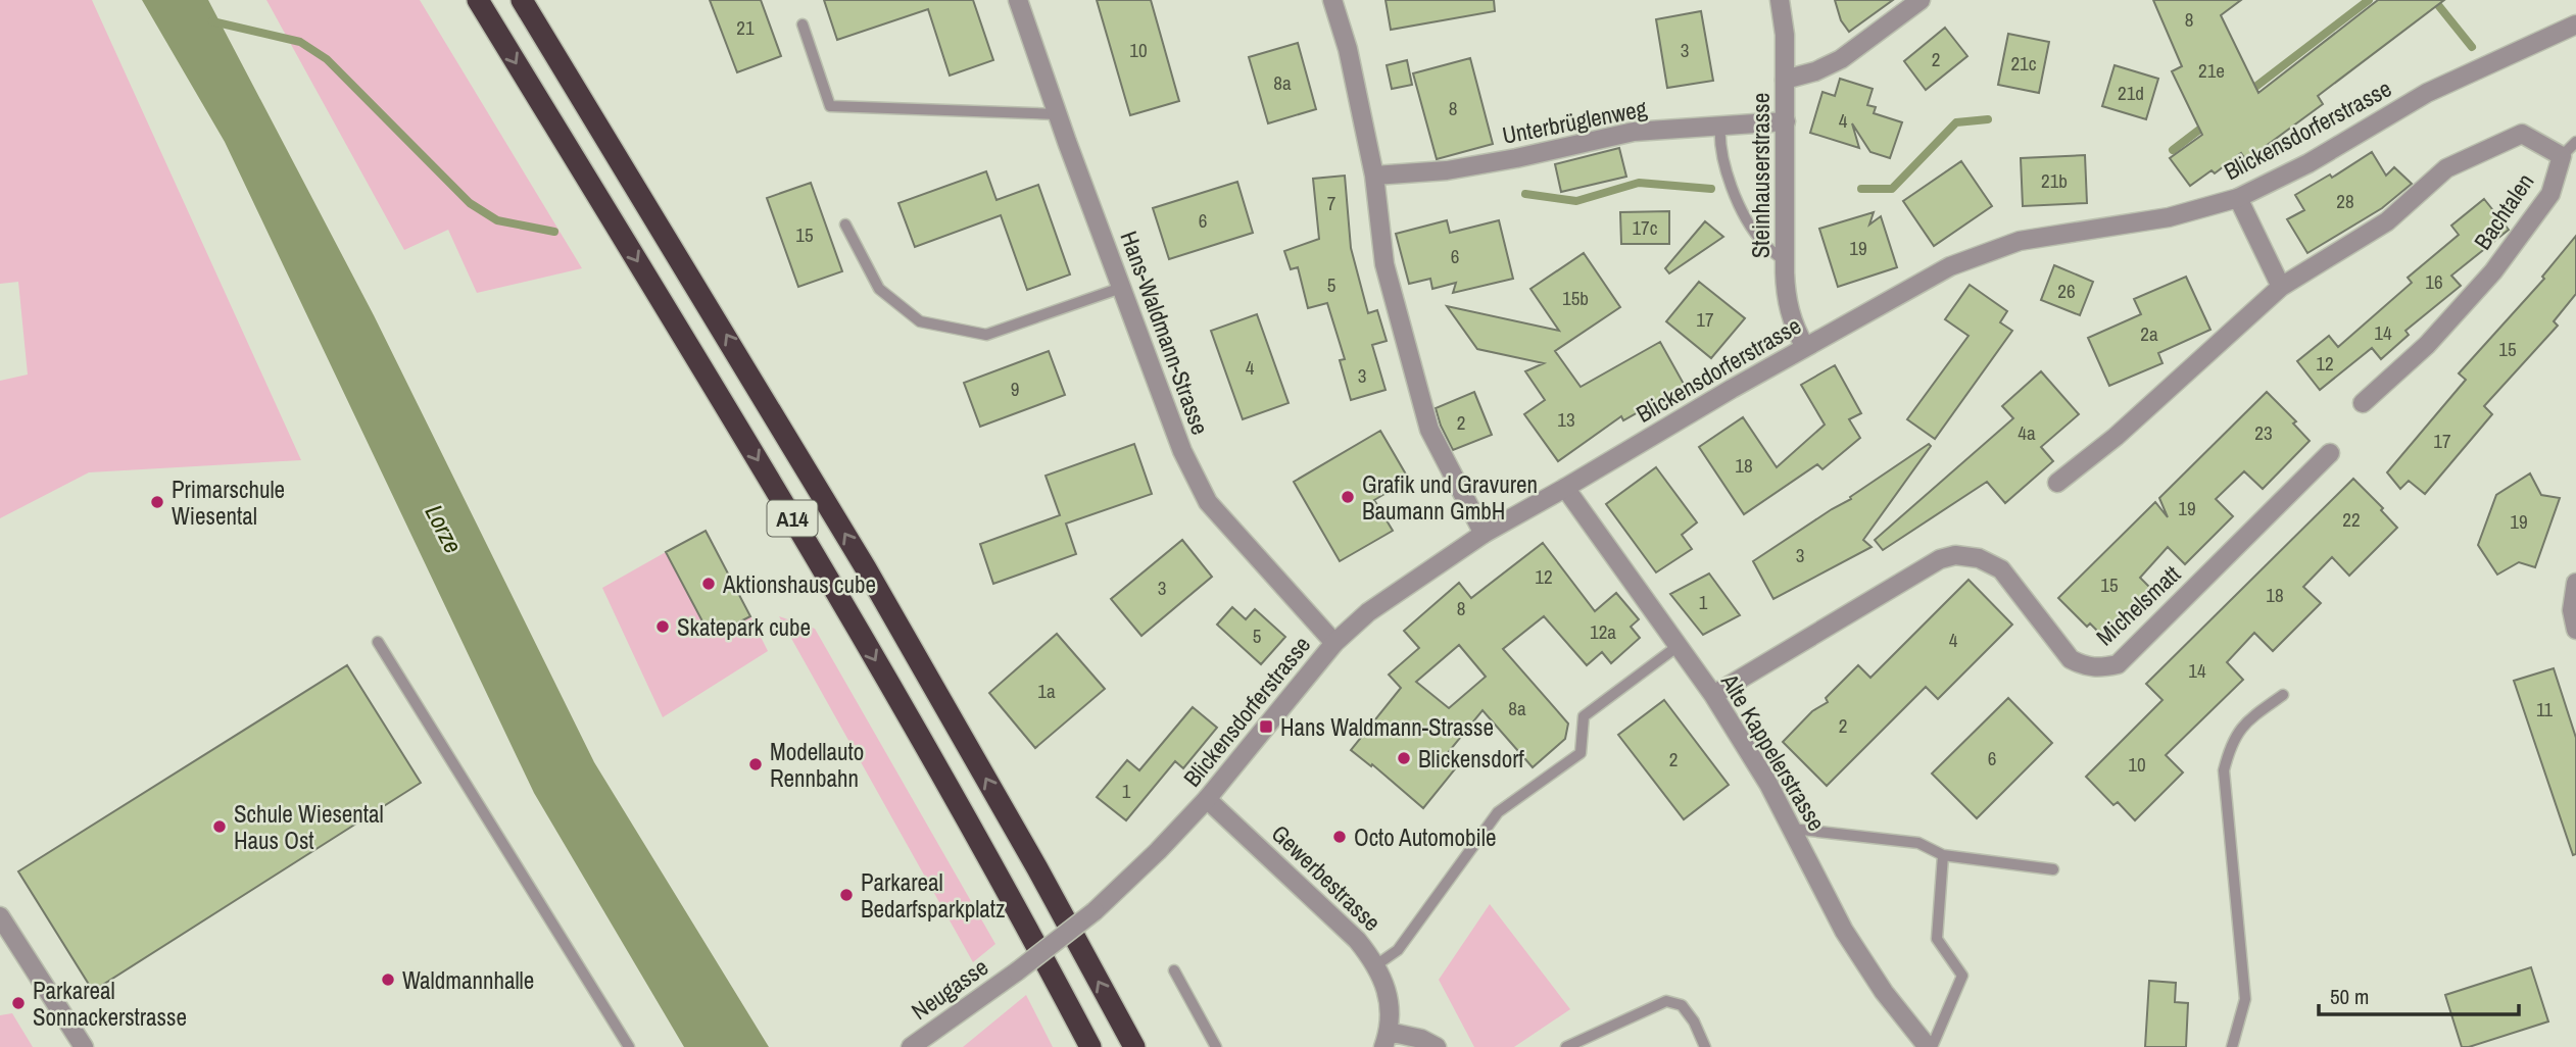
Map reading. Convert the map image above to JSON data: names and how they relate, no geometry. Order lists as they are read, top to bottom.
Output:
{
  "streets": {
    "highway": ["A14"],
    "street": [
      "Unterbrüglenweg",
      "Blickensdorferstrasse",
      "Steinhauserstrasse",
      "Bachtalen",
      "Hans-Waldmann-Strasse",
      "Michelsmatt",
      "Alte Kappelerstrasse",
      "Gewerbestrasse",
      "Neugasse"
    ]
  },
  "crossings": [
    ["Unterbrüglenweg", "Steinhauserstrasse"],
    ["Blickensdorferstrasse", "Steinhauserstrasse"],
    ["Blickensdorferstrasse", "Hans-Waldmann-Strasse"],
    ["Blickensdorferstrasse", "Alte Kappelerstrasse"],
    ["Blickensdorferstrasse", "Gewerbestrasse"],
    ["Blickensdorferstrasse", "Neugasse"],
    ["Michelsmatt", "Alte Kappelerstrasse"]
  ],
  "water": ["Lorze"],
  "places": {
    "other": [
      "Grafik und Gravuren Baumann GmbH",
      "Primarschule Wiesental",
      "Aktionshaus cube",
      "Skatepark cube",
      "Blickensdorf",
      "Modellauto Rennbahn",
      "Schule Wiesental Haus Ost",
      "Octo Automobile",
      "Parkareal Bedarfsparkplatz",
      "Waldmannhalle",
      "Parkareal Sonnackerstrasse"
    ],
    "transit": ["Hans Waldmann-Strasse"]
  },
  "house_numbers": [
    "8",
    "21",
    "10",
    "3",
    "2",
    "21c",
    "21e",
    "8a",
    "21d",
    "8",
    "4",
    "21b",
    "28",
    "7",
    "6",
    "17c",
    "15",
    "19",
    "6",
    "16",
    "5",
    "26",
    "15b",
    "17",
    "14",
    "2a",
    "15",
    "12",
    "4",
    "3",
    "9",
    "13",
    "2",
    "4a",
    "23",
    "17",
    "18",
    "19",
    "22",
    "19",
    "3",
    "12",
    "15",
    "3",
    "18",
    "1",
    "8",
    "12a",
    "5",
    "4",
    "14",
    "1a",
    "8a",
    "11",
    "2",
    "6",
    "2",
    "10",
    "1"
  ],
  "scale_bar": "50 m"
}
